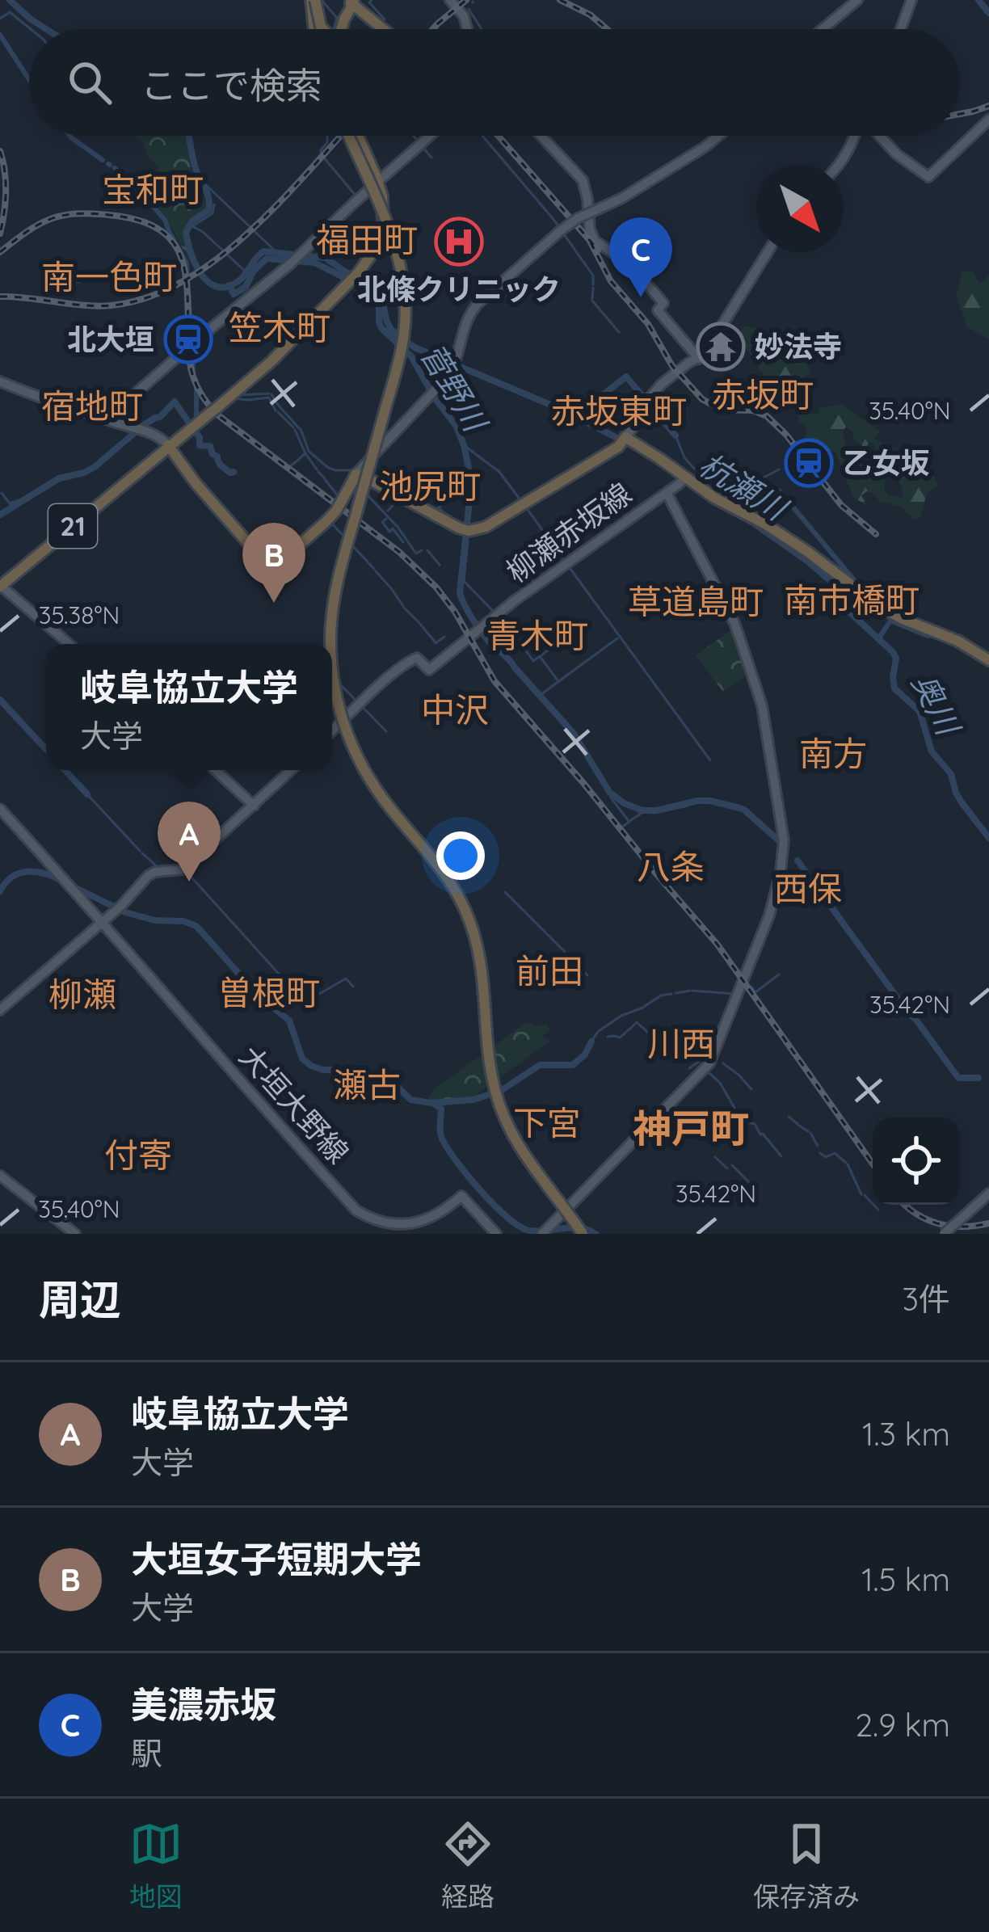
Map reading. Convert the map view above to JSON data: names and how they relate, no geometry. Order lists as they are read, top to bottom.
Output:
{
  "streets": {
    "highway": ["21"],
    "main road": ["柳瀬赤坂線", "大垣大野線"]
  },
  "districts": [
    "宝和町",
    "福田町",
    "南一色町",
    "笠木町",
    "赤坂町",
    "宿地町",
    "赤坂東町",
    "池尻町",
    "南市橋町",
    "草道島町",
    "青木町",
    "中沢",
    "南方",
    "八条",
    "西保",
    "前田",
    "曽根町",
    "柳瀬",
    "川西",
    "瀬古",
    "下宮",
    "神戸町",
    "付寄"
  ],
  "water": ["菅野川", "杭瀬川", "奥川"],
  "places": {
    "hospital": ["北條クリニック"],
    "station": ["北大垣", "乙女坂"],
    "temple": ["妙法寺"]
  },
  "north": "bottom right",
  "page": {
    "search": "ここで検索",
    "pins": ["C", "B", "A"],
    "popup": ["岐阜協立大学", "大学"],
    "heading": ["周辺", "3件"],
    "list": [
      {
        "mark": "A",
        "name": "岐阜協立大学",
        "note": "大学",
        "value": "1.3 km"
      },
      {
        "mark": "B",
        "name": "大垣女子短期大学",
        "note": "大学",
        "value": "1.5 km"
      },
      {
        "mark": "C",
        "name": "美濃赤坂",
        "note": "駅",
        "value": "2.9 km"
      }
    ],
    "nav": ["地図", "経路", "保存済み"]
  },
  "coordinates": ["35.40°N", "35.38°N", "35.42°N"]
}
